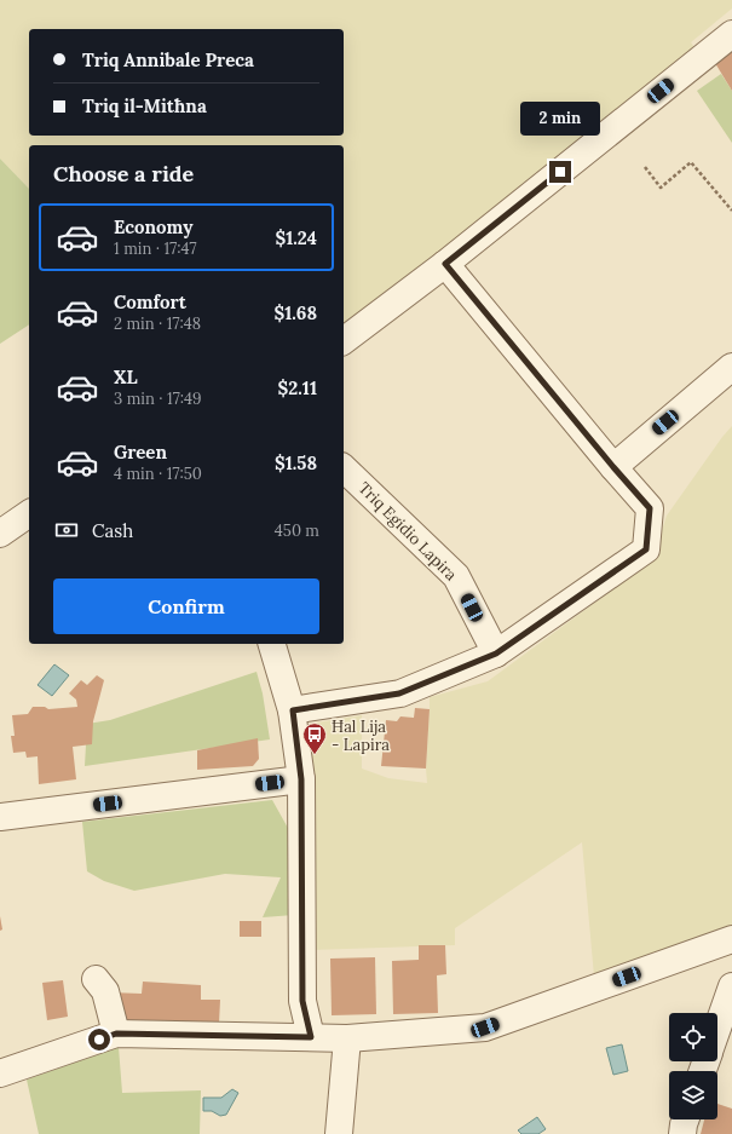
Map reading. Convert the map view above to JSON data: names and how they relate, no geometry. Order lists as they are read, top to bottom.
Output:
{
  "streets": {
    "street": ["Triq Egidio Lapira"]
  },
  "places": {
    "bus stop": ["Ħal Lija - Lapira"]
  },
  "page": {
    "banner": ["Triq Annibale Preca", "Triq il-Mitħna"],
    "bubble": "2 min",
    "heading": "Choose a ride",
    "list": [
      {
        "name": "Economy",
        "note": "1 min · 17:47",
        "value": "$1.24"
      },
      {
        "name": "Comfort",
        "note": "2 min · 17:48",
        "value": "$1.68"
      },
      {
        "name": "XL",
        "note": "3 min · 17:49",
        "value": "$2.11"
      },
      {
        "name": "Green",
        "note": "4 min · 17:50",
        "value": "$1.58"
      }
    ],
    "pay": ["Cash", "450 m"],
    "buttons": "Confirm"
  }
}
